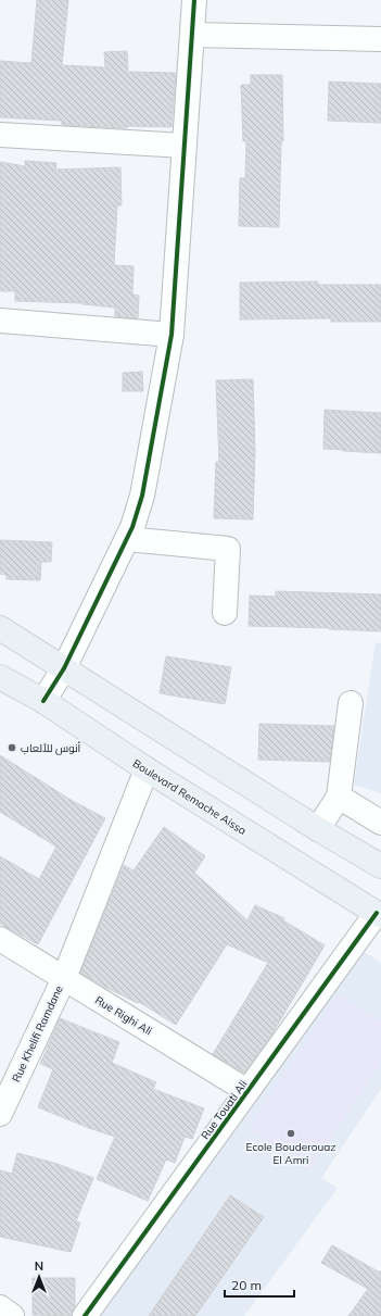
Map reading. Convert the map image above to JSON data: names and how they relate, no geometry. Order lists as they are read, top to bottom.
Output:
{
  "streets": {
    "main road": ["Boulevard Remache Aissa"],
    "street": ["Rue Righi Ali", "Rue Khelifi Ramdane", "Rue Touati Ali"]
  },
  "crossings": [
    ["Boulevard Remache Aissa", "Rue Khelifi Ramdane"],
    ["Boulevard Remache Aissa", "Rue Touati Ali"],
    ["Rue Righi Ali", "Rue Khelifi Ramdane"],
    ["Rue Righi Ali", "Rue Touati Ali"]
  ],
  "places": ["أنوس للألعاب", "Ecole Bouderouaz El Amri"],
  "scale_bar": "20 m",
  "north": "top"
}
